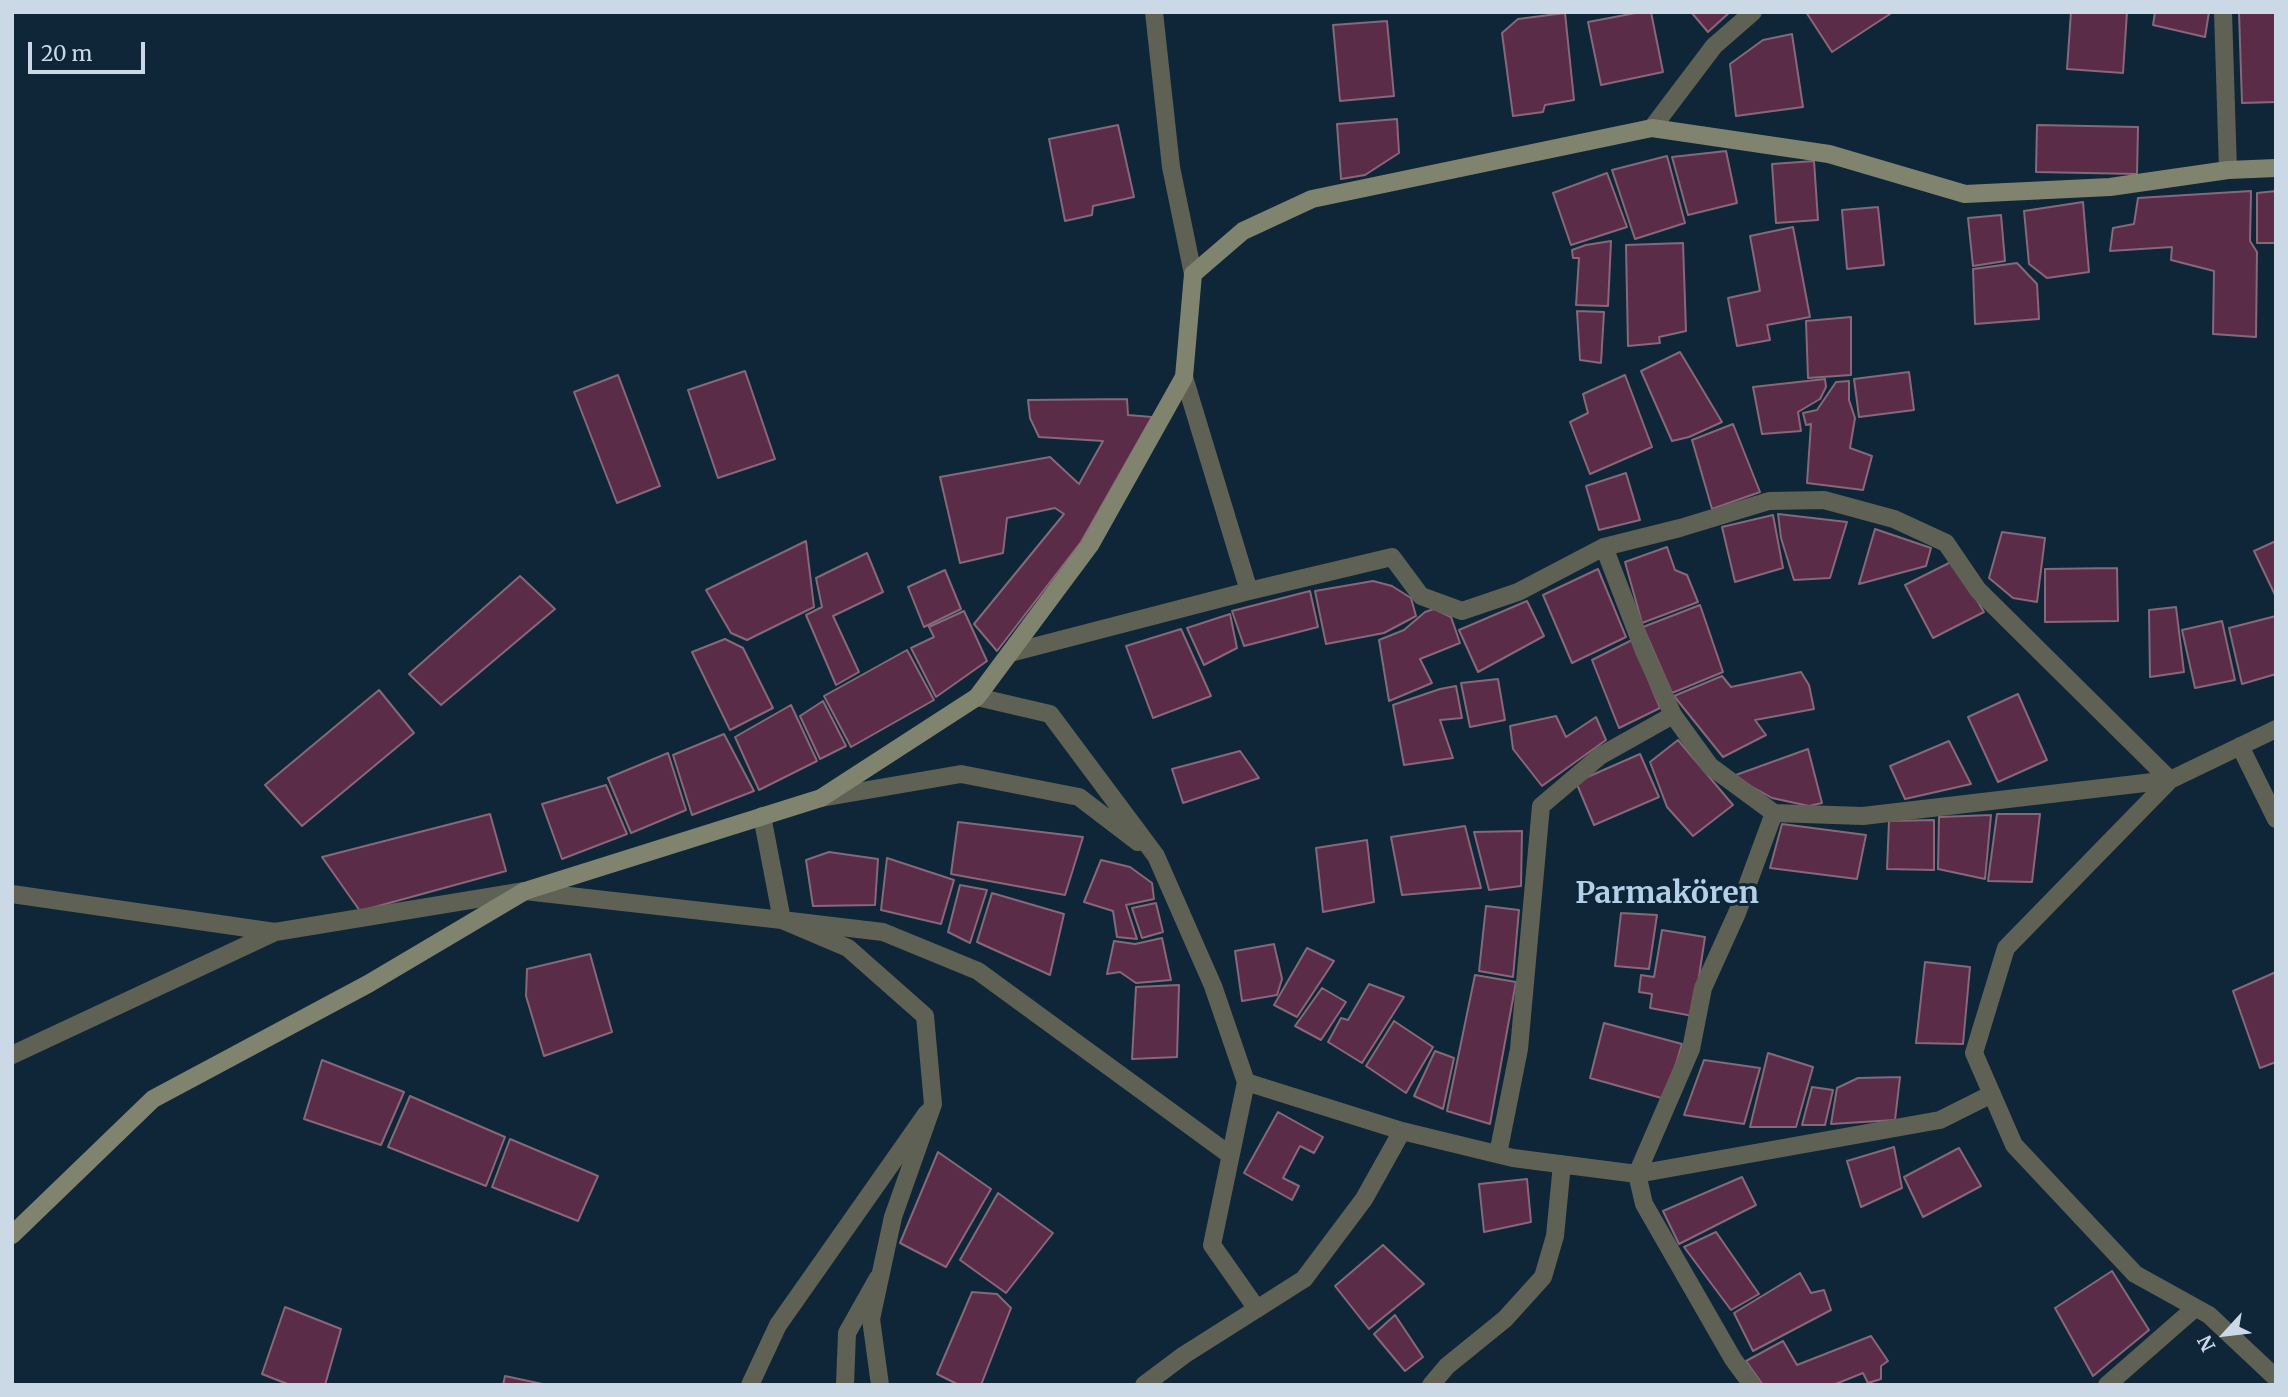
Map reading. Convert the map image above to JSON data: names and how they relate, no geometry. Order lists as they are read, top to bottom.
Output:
{
  "districts": ["Parmakören"],
  "scale_bar": "20 m",
  "north": "bottom left"
}
